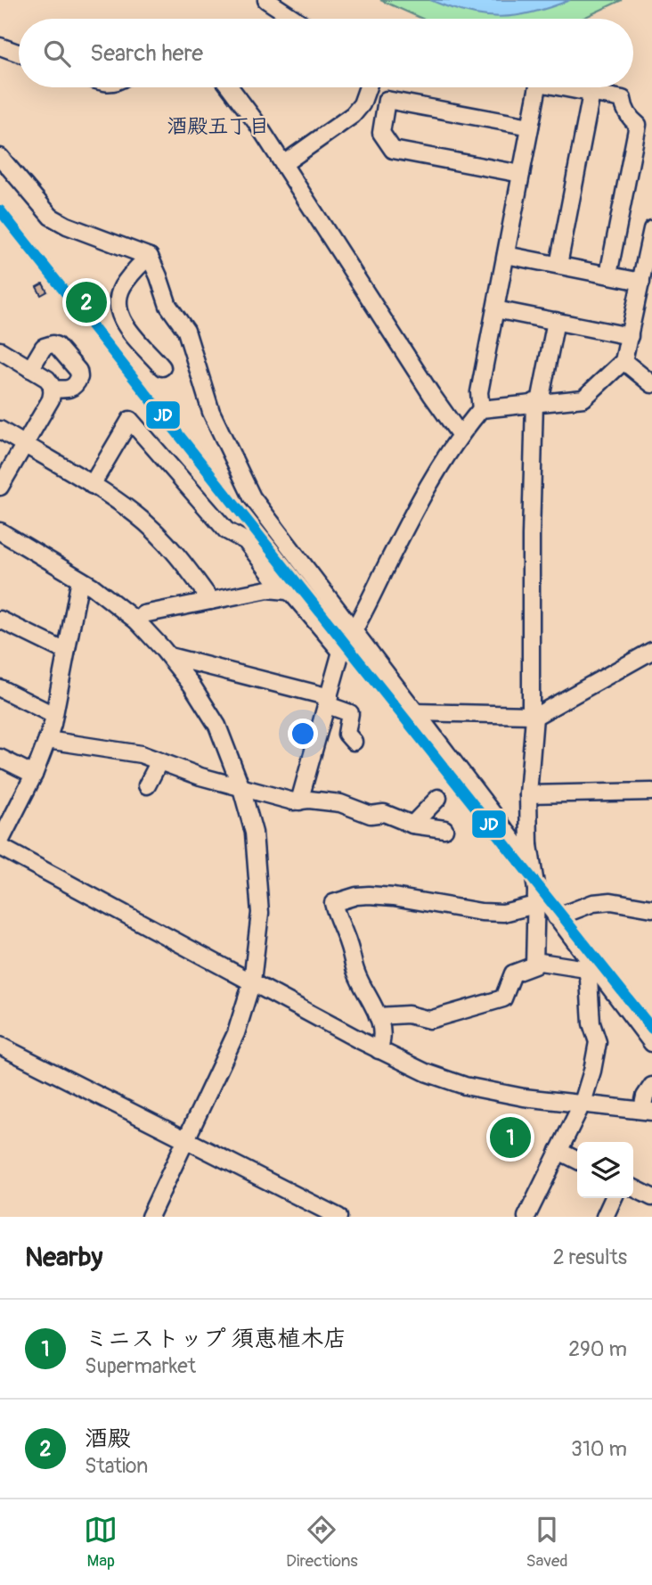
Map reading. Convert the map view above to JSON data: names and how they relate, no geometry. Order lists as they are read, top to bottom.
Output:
{
  "districts": ["酒殿五丁目"],
  "lines": ["transit line JD"],
  "page": {
    "search": "Search here",
    "pins": ["2", "1"],
    "heading": ["Nearby", "2 results"],
    "list": [
      {
        "mark": "1",
        "name": "ミニストップ 須恵植木店",
        "note": "Supermarket",
        "value": "290 m"
      },
      {
        "mark": "2",
        "name": "酒殿",
        "note": "Station",
        "value": "310 m"
      }
    ],
    "nav": ["Map", "Directions", "Saved"]
  }
}
